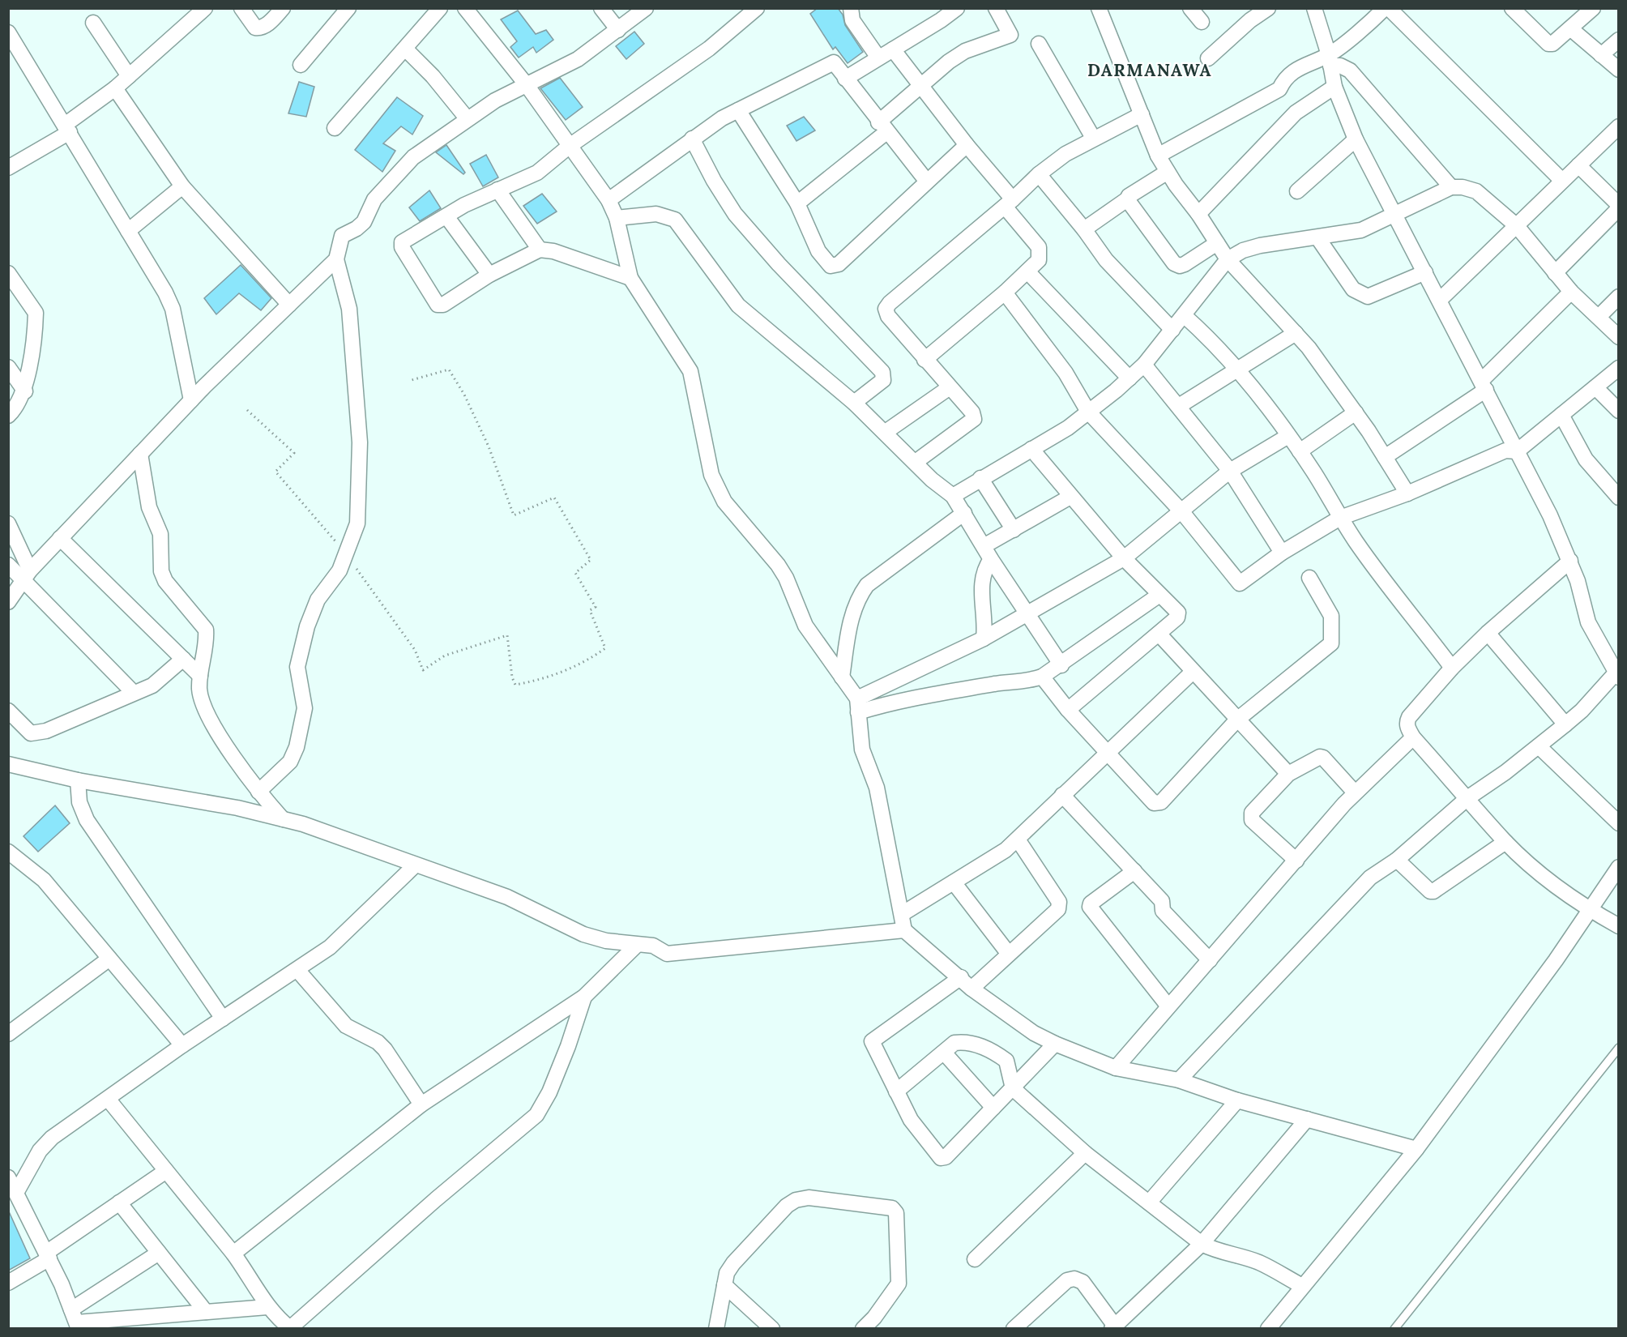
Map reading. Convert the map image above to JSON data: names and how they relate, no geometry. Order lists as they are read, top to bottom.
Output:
{
  "districts": ["DARMANAWA"]
}
